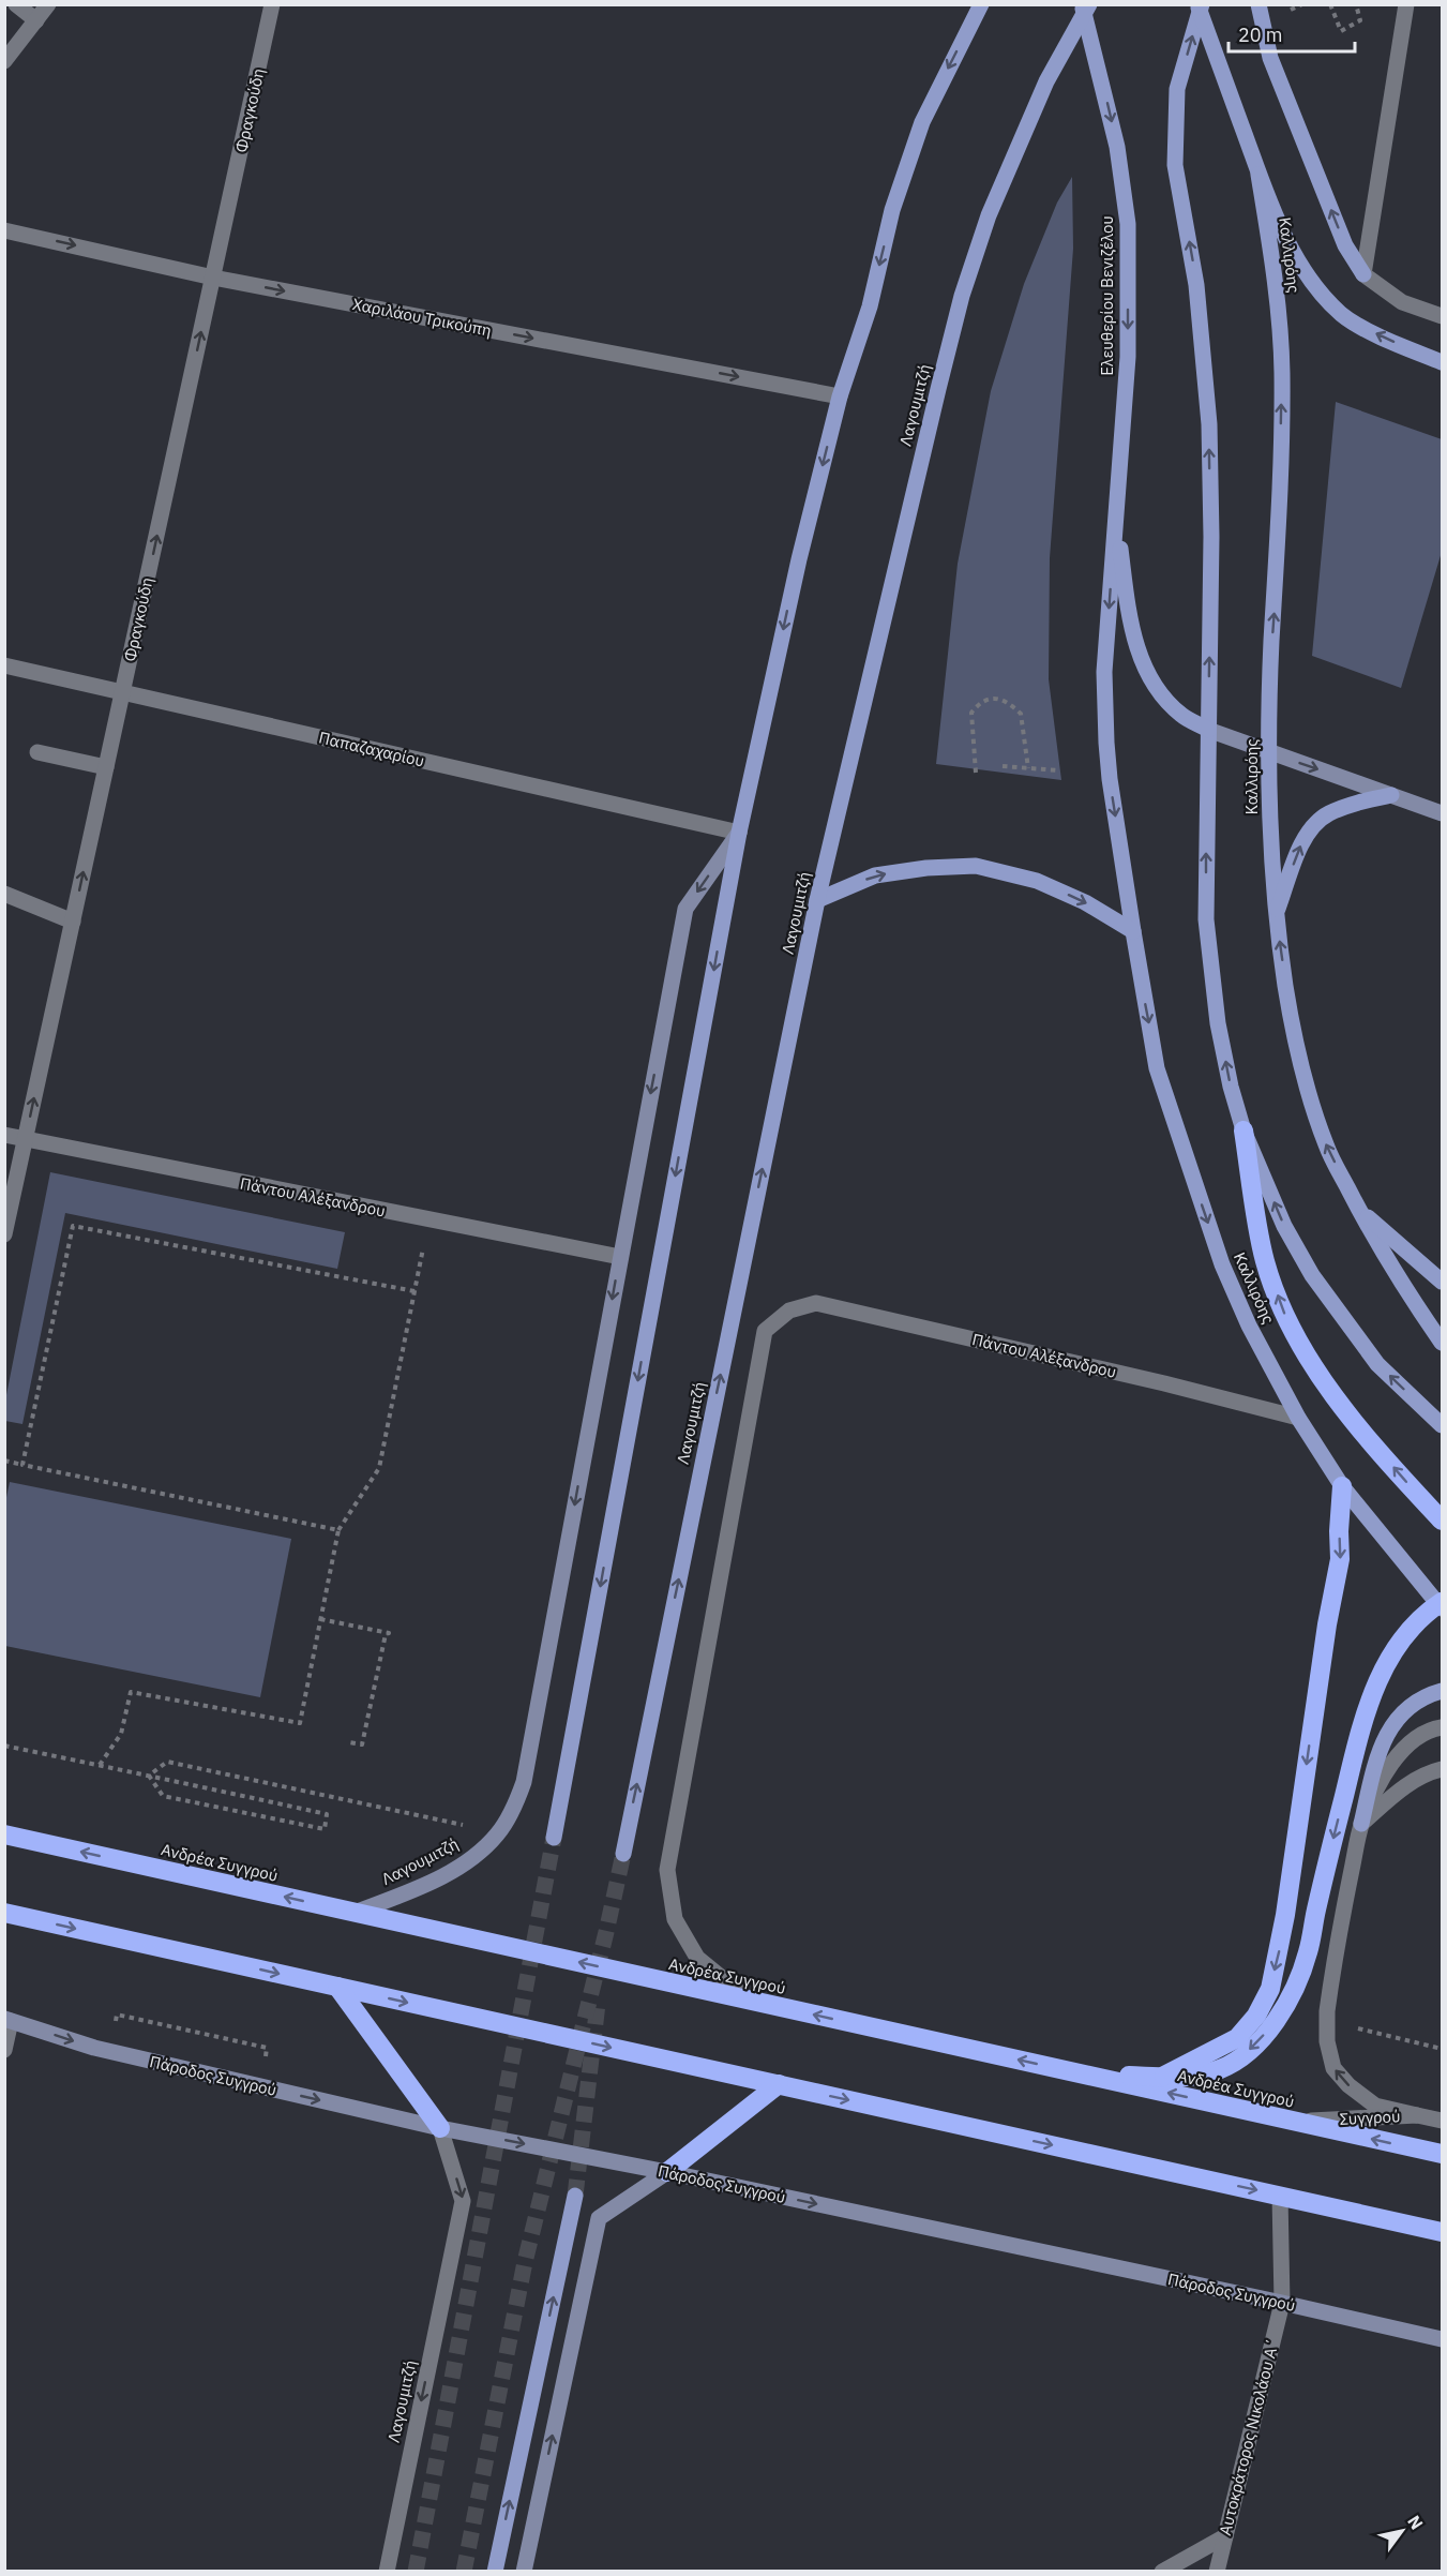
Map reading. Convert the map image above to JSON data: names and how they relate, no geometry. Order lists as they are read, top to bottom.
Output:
{
  "streets": {
    "highway": ["Ανδρέα Συγγρού"],
    "main road": ["Καλλιρόης", "Ελευθερίου Βενιζέλου", "Λαγουμιτζή"],
    "street": [
      "Φραγκούδη",
      "Χαριλάου Τρικούπη",
      "Παπαζαχαρίου",
      "Πάντου Αλέξανδρου",
      "Πάροδος Συγγρού",
      "Συγγρού",
      "Αυτοκράτορος Νικολάου Α΄"
    ]
  },
  "crossings": [
    ["Φραγκούδη", "Χαριλάου Τρικούπη"],
    ["Φραγκούδη", "Παπαζαχαρίου"],
    ["Φραγκούδη", "Πάντου Αλέξανδρου"],
    ["Καλλιρόης", "Ελευθερίου Βενιζέλου"],
    ["Καλλιρόης", "Πάντου Αλέξανδρου"],
    ["Χαριλάου Τρικούπη", "Λαγουμιτζή"],
    ["Λαγουμιτζή", "Παπαζαχαρίου"],
    ["Λαγουμιτζή", "Πάντου Αλέξανδρου"],
    ["Λαγουμιτζή", "Ανδρέα Συγγρού"],
    ["Λαγουμιτζή", "Πάροδος Συγγρού"],
    ["Πάντου Αλέξανδρου", "Ανδρέα Συγγρού"],
    ["Ανδρέα Συγγρού", "Συγγρού"],
    ["Πάροδος Συγγρού", "Αυτοκράτορος Νικολάου Α΄"]
  ],
  "one_way": ["Φραγκούδη", "Χαριλάου Τρικούπη", "Πάροδος Συγγρού"],
  "scale_bar": "20 m",
  "north": "top right"
}
